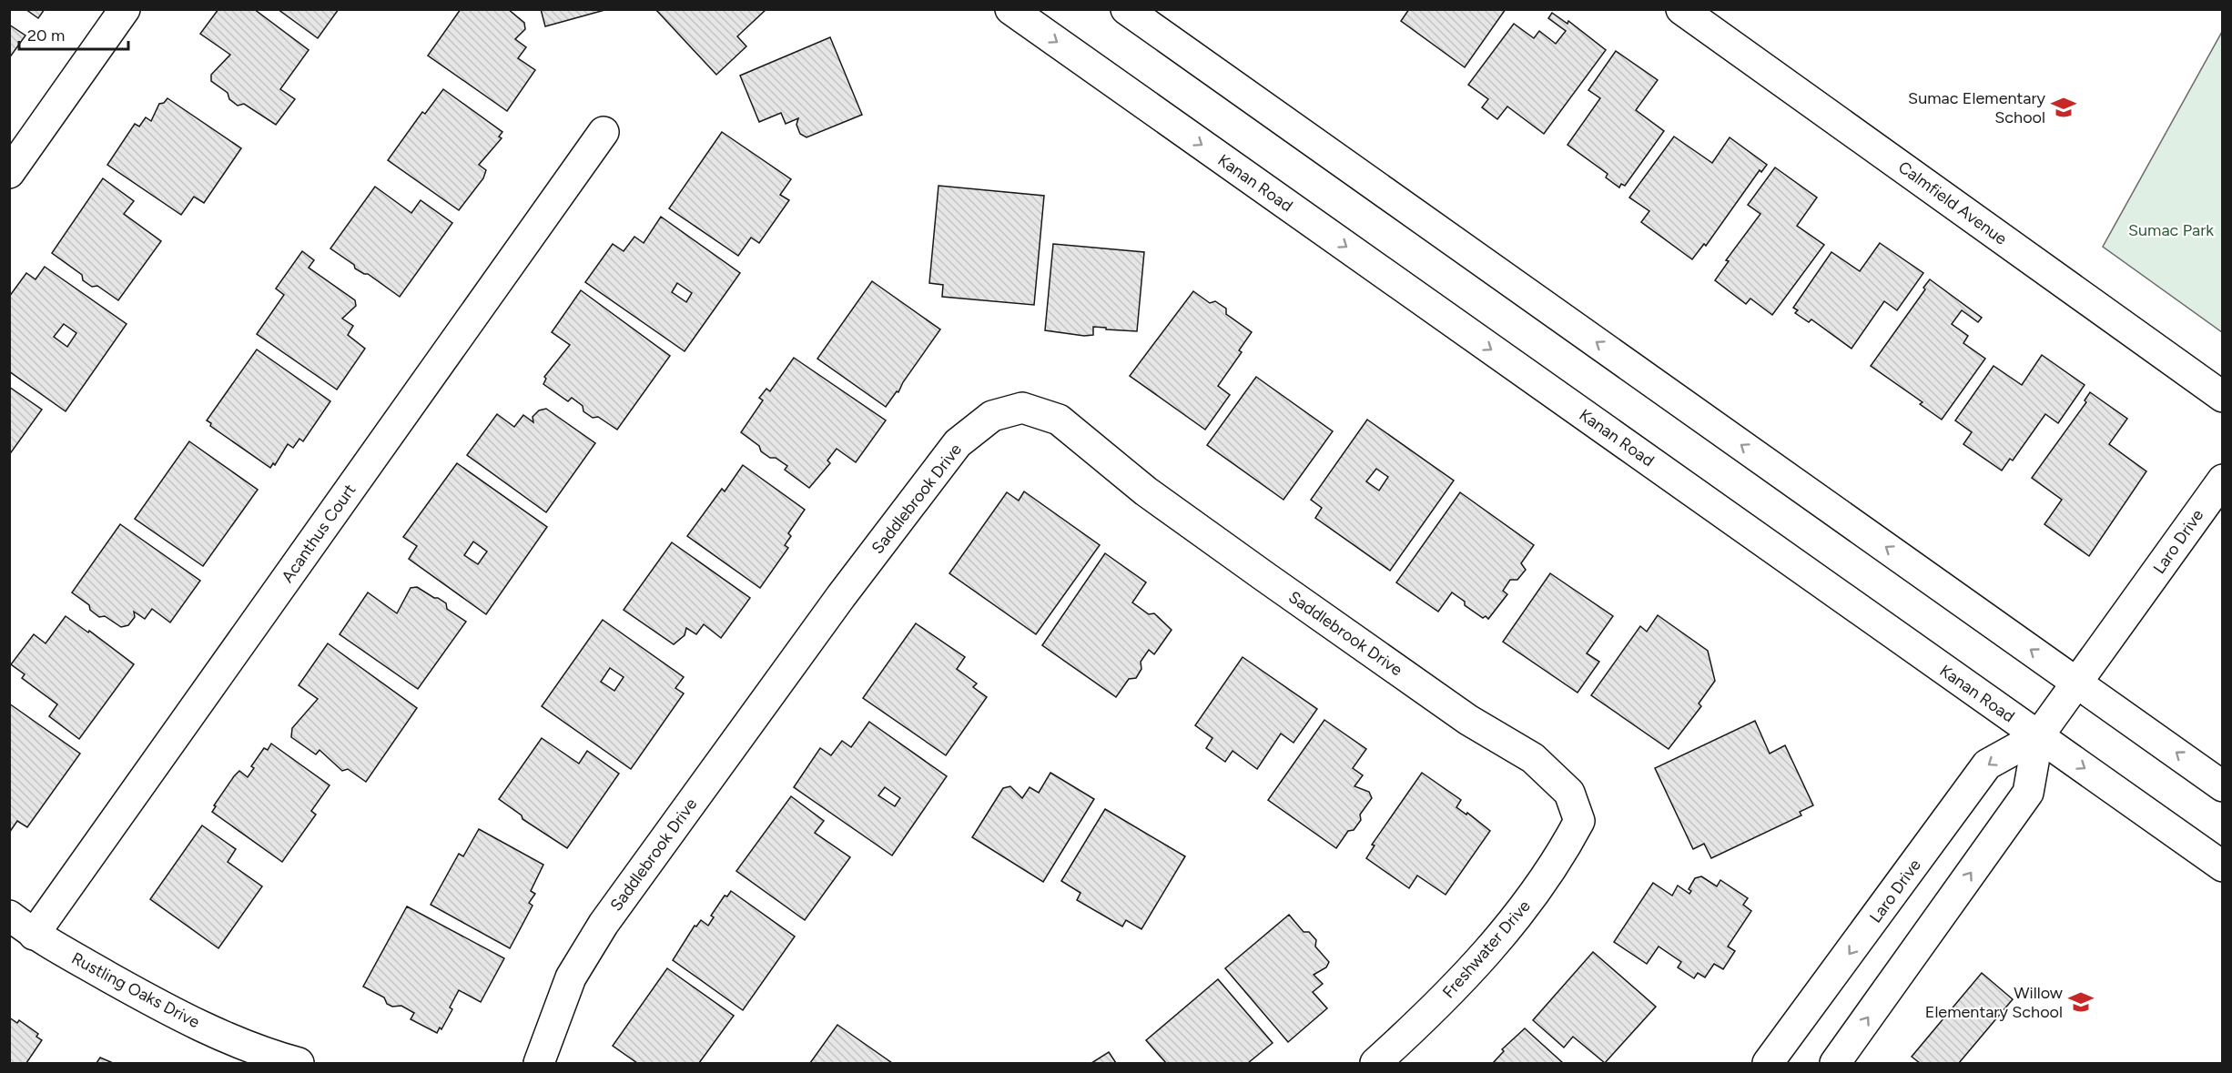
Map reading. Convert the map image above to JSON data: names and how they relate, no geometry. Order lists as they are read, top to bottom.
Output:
{
  "streets": {
    "street": [
      "Kanan Road",
      "Calmfield Avenue",
      "Saddlebrook Drive",
      "Acanthus Court",
      "Laro Drive",
      "Freshwater Drive",
      "Rustling Oaks Drive"
    ]
  },
  "crossings": [
    ["Kanan Road", "Laro Drive"],
    ["Saddlebrook Drive", "Freshwater Drive"],
    ["Acanthus Court", "Rustling Oaks Drive"]
  ],
  "parks": ["Sumac Park"],
  "places": {
    "school or university": ["Sumac Elementary School", "Willow Elementary School"]
  },
  "scale_bar": "20 m"
}
